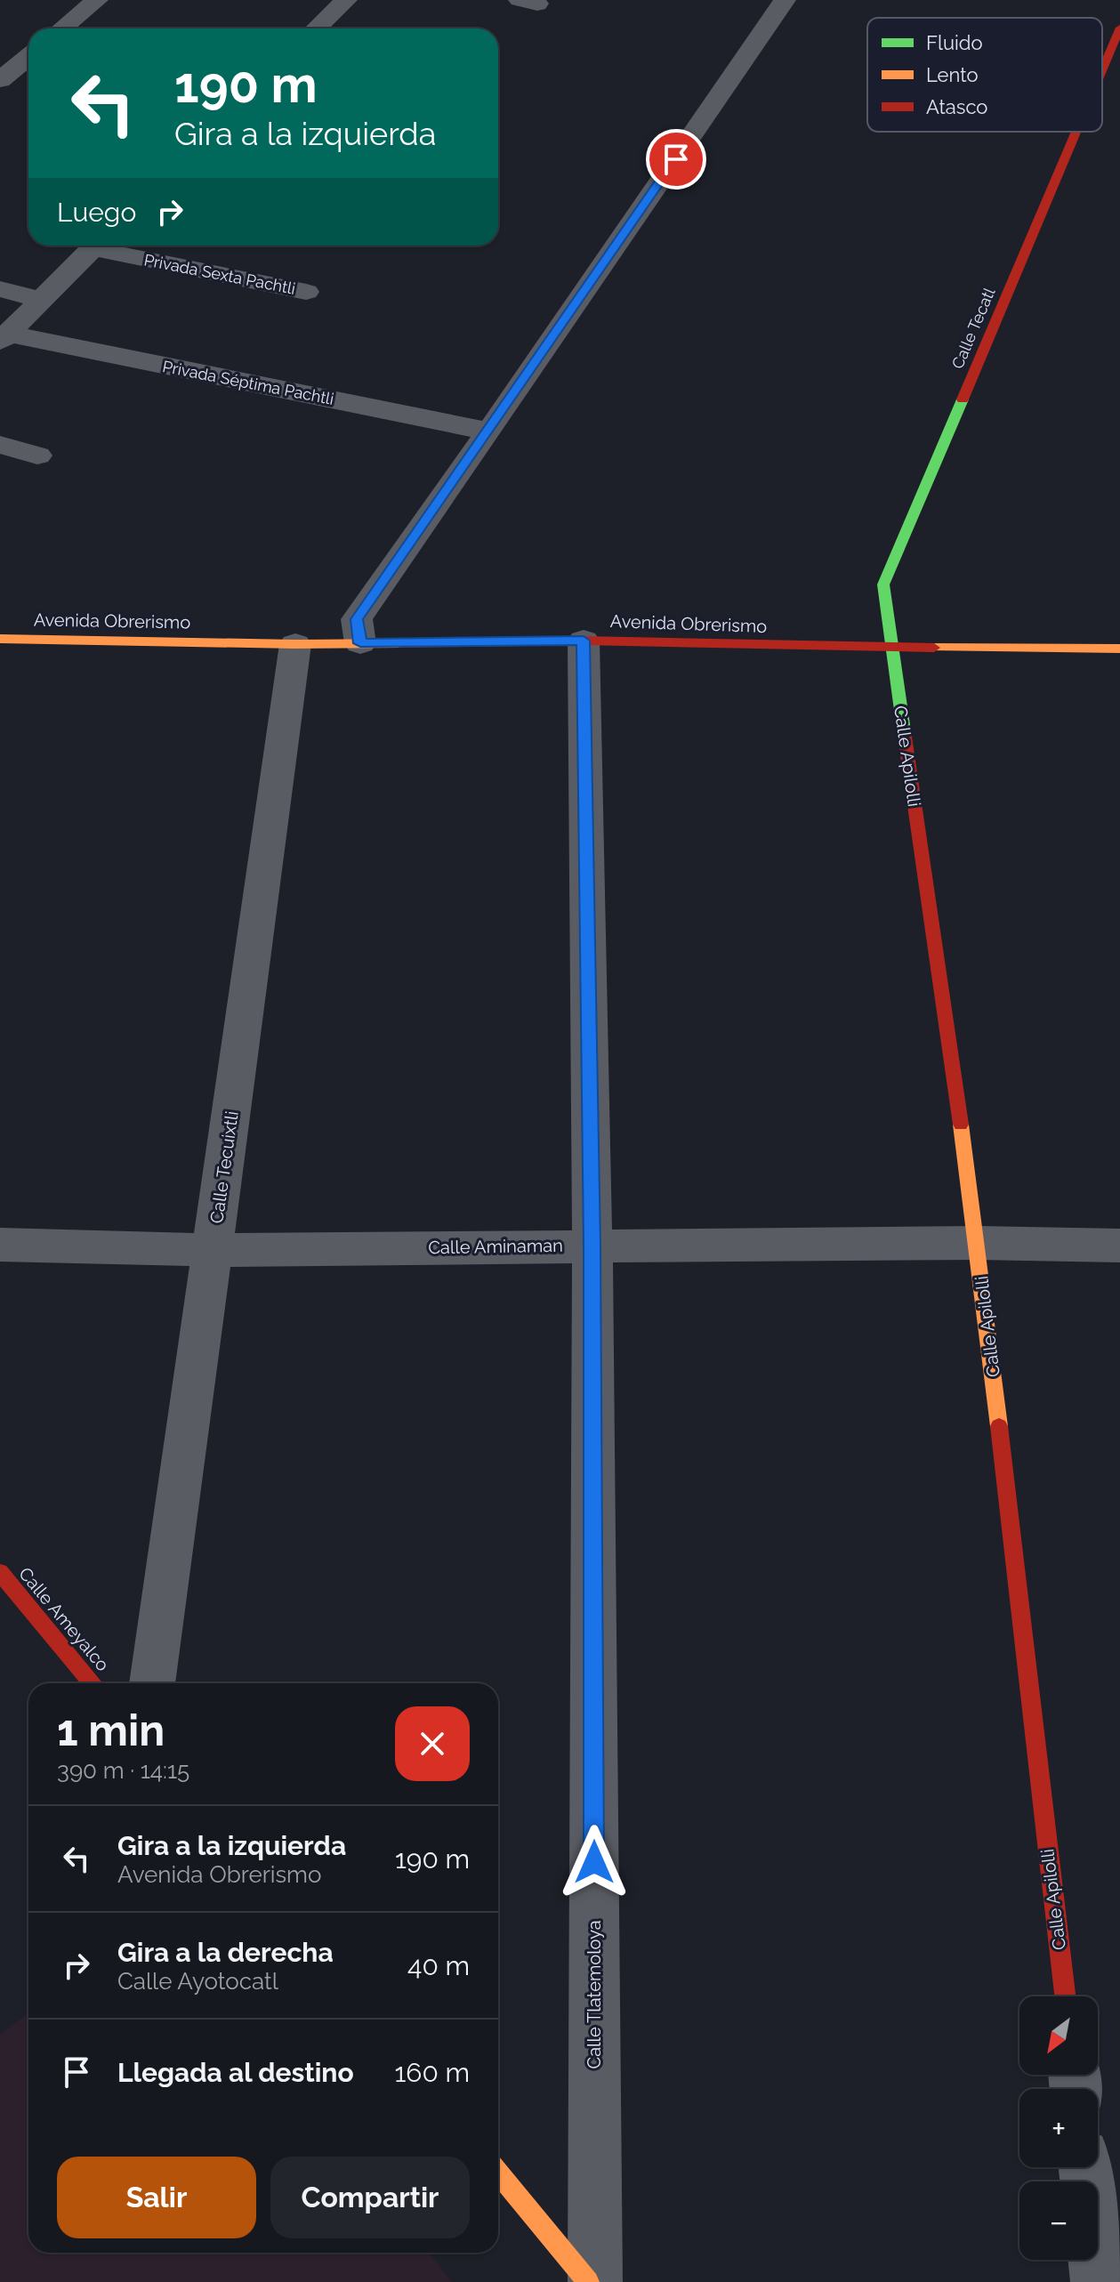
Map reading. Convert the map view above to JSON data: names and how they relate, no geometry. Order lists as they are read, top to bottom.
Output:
{
  "streets": {
    "street": [
      "Privada Sexta Pachtli",
      "Calle Tecatl",
      "Privada Séptima Pachtli",
      "Avenida Obrerismo",
      "Calle Apilolli",
      "Calle Tecuixtli",
      "Calle Aminaman",
      "Calle Ameyalco",
      "Calle Tlatemoloya"
    ]
  },
  "crossings": [
    ["Calle Tecatl", "Avenida Obrerismo"],
    ["Calle Tecatl", "Calle Apilolli"],
    ["Avenida Obrerismo", "Calle Apilolli"],
    ["Avenida Obrerismo", "Calle Tecuixtli"],
    ["Avenida Obrerismo", "Calle Tlatemoloya"],
    ["Calle Apilolli", "Calle Aminaman"],
    ["Calle Tecuixtli", "Calle Aminaman"],
    ["Calle Aminaman", "Calle Tlatemoloya"]
  ],
  "legend": ["Fluido", "Lento", "Atasco"],
  "north": "bottom left",
  "page": {
    "turn": ["190 m", "Gira a la izquierda"],
    "then": "Luego",
    "heading": ["1 min", "390 m · 14:15"],
    "list": [
      {
        "name": "Gira a la izquierda",
        "note": "Avenida Obrerismo",
        "value": "190 m"
      },
      {
        "name": "Gira a la derecha",
        "note": "Calle Ayotocatl",
        "value": "40 m"
      },
      {
        "name": "Llegada al destino",
        "value": "160 m"
      }
    ],
    "map_buttons": ["+", "−"],
    "buttons": ["Salir", "Compartir"]
  }
}
